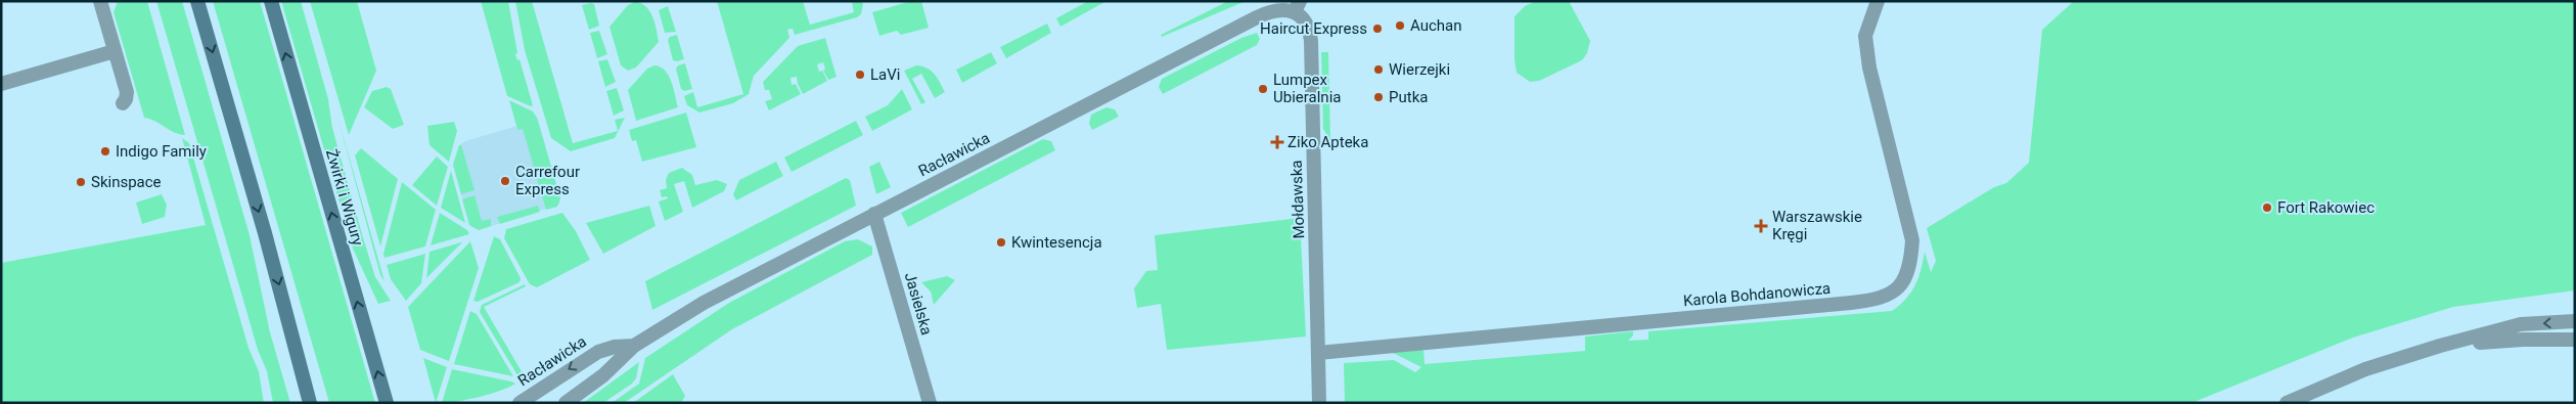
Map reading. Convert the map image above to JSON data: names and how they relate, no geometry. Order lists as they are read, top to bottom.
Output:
{
  "streets": {
    "main road": ["Żwirki i Wigury"],
    "street": [
      "Racławicka",
      "Mołdawska",
      "Karola Bohdanowicza",
      "Jasielska"
    ]
  },
  "crossings": [
    ["Racławicka", "Mołdawska"],
    ["Racławicka", "Jasielska"],
    ["Mołdawska", "Karola Bohdanowicza"]
  ],
  "places": {
    "other": [
      "Auchan",
      "Haircut Express",
      "Wierzejki",
      "LaVi",
      "Lumpex Ubieralnia",
      "Putka",
      "Indigo Family",
      "Carrefour Express",
      "Skinspace",
      "Fort Rakowiec",
      "Kwintesencja"
    ],
    "health": ["Ziko Apteka", "Warszawskie Kręgi"]
  }
}
